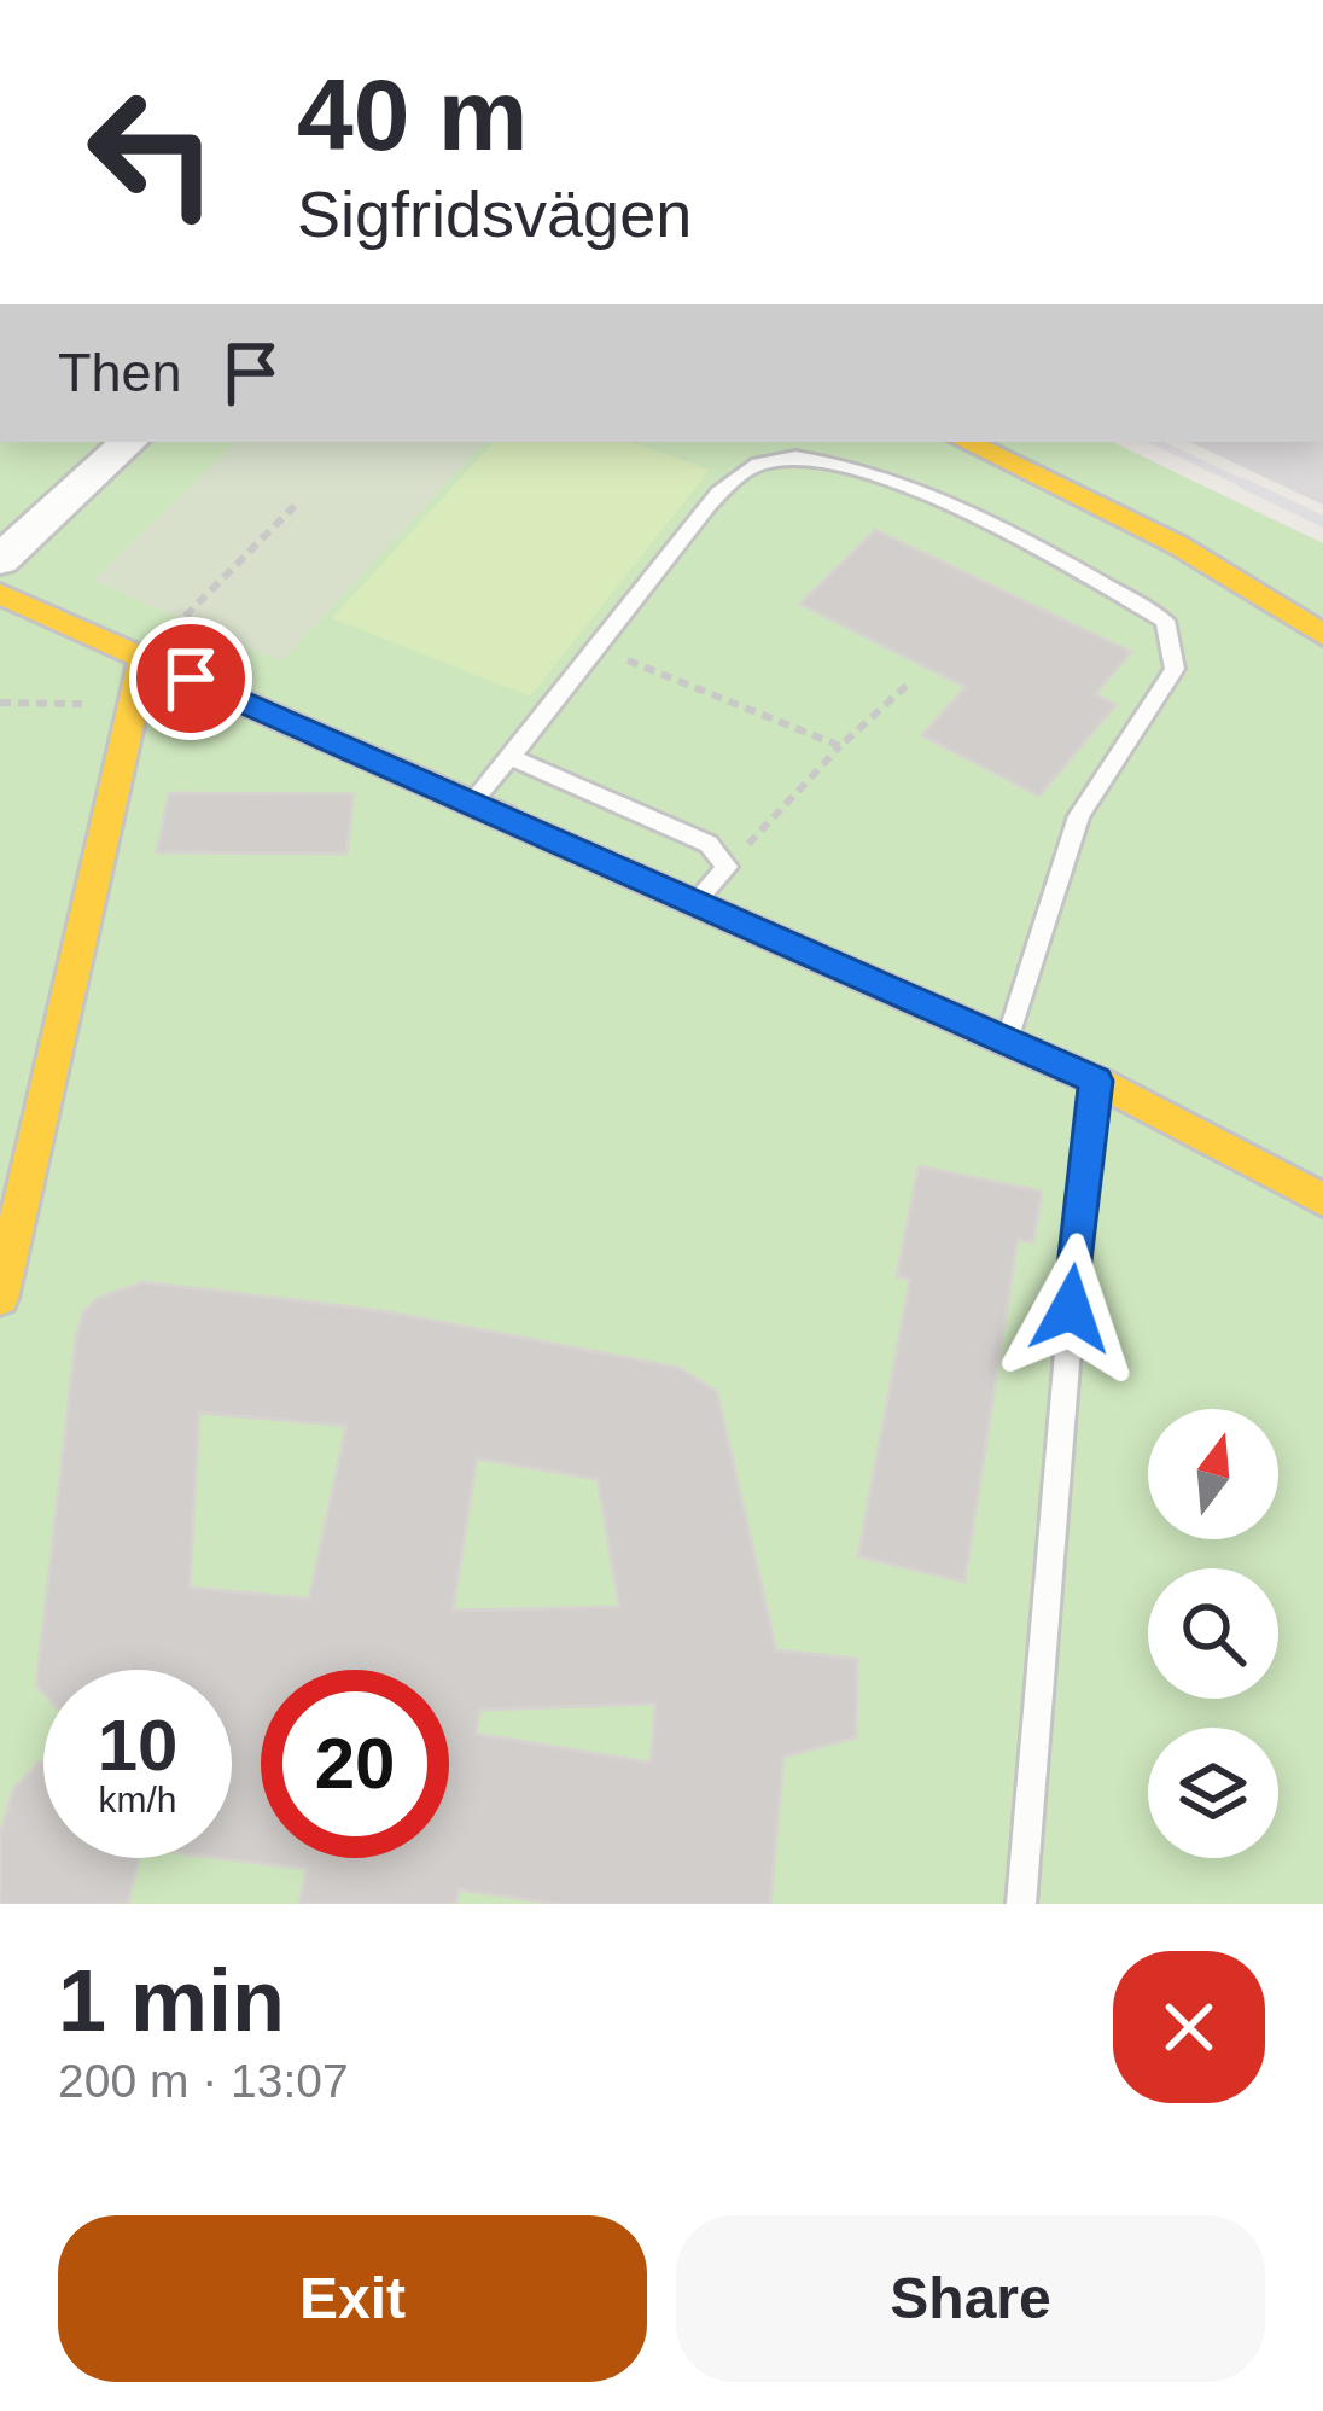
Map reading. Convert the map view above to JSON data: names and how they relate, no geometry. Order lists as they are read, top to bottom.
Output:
{
  "north": "top",
  "page": {
    "turn": ["40 m", "Sigfridsvägen"],
    "then": "Then",
    "speed": "10 km/h",
    "limit": "20",
    "heading": ["1 min", "200 m · 13:07"],
    "buttons": ["Exit", "Share"]
  }
}
